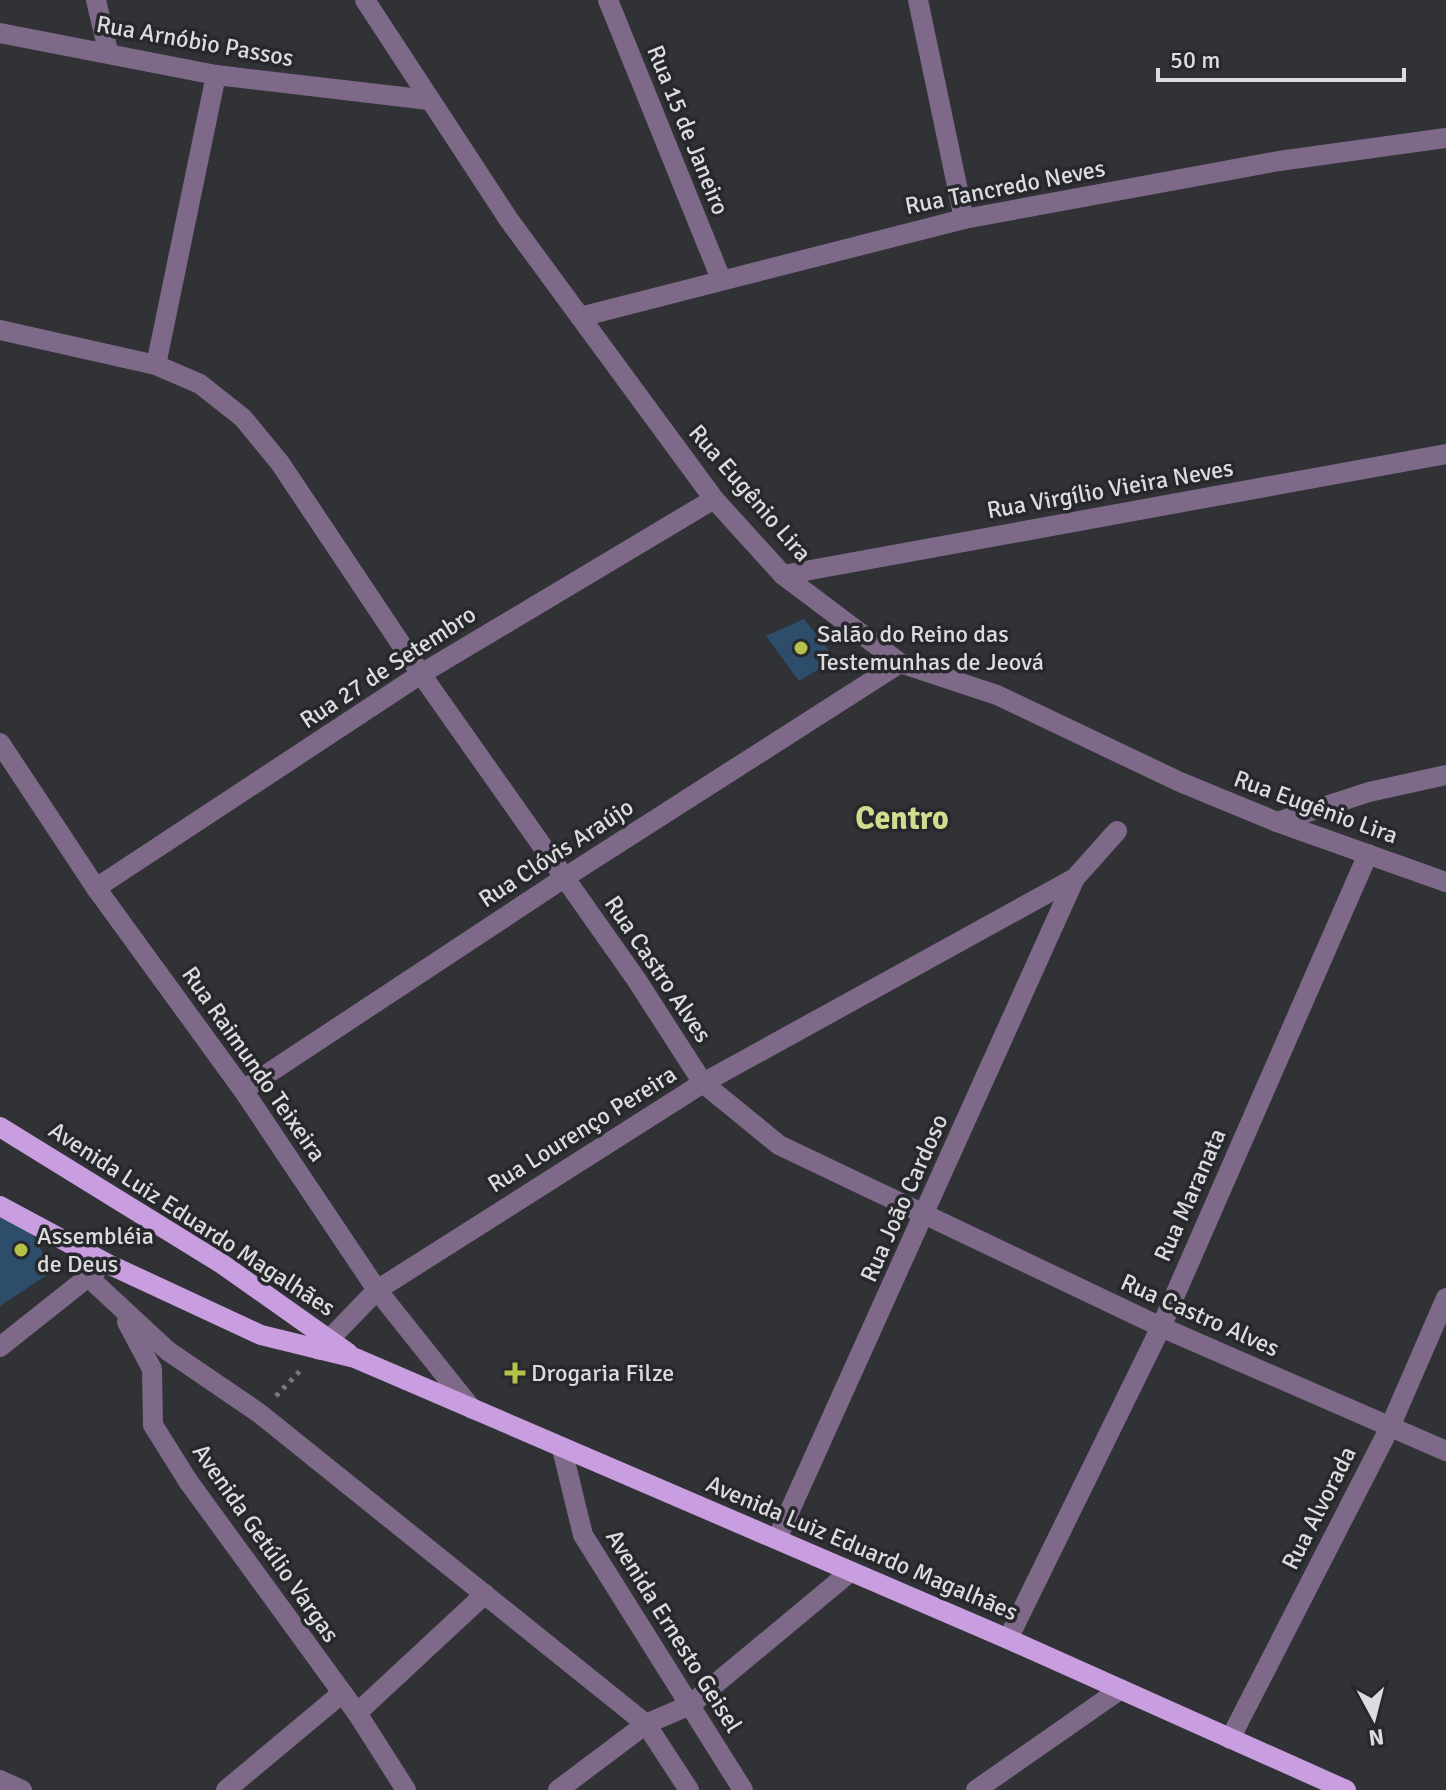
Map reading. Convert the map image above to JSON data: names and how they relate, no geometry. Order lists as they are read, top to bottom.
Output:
{
  "streets": {
    "main road": ["Avenida Luiz Eduardo Magalhães"],
    "street": [
      "Rua Arnóbio Passos",
      "Rua 15 de Janeiro",
      "Rua Tancredo Neves",
      "Rua Virgílio Vieira Neves",
      "Rua Eugênio Lira",
      "Rua 27 de Setembro",
      "Rua Clóvis Araújo",
      "Rua Castro Alves",
      "Rua Raimundo Teixeira",
      "Rua Lourenço Pereira",
      "Rua Maranata",
      "Rua João Cardoso",
      "Rua Alvorada",
      "Avenida Getúlio Vargas",
      "Avenida Ernesto Geisel"
    ]
  },
  "crossings": [
    ["Rua Arnóbio Passos", "Rua Eugênio Lira"],
    ["Rua 15 de Janeiro", "Rua Tancredo Neves"],
    ["Rua Tancredo Neves", "Rua Eugênio Lira"],
    ["Rua Virgílio Vieira Neves", "Rua Eugênio Lira"],
    ["Rua Eugênio Lira", "Rua 27 de Setembro"],
    ["Rua Eugênio Lira", "Rua Clóvis Araújo"],
    ["Rua Eugênio Lira", "Rua Maranata"],
    ["Rua 27 de Setembro", "Rua Castro Alves"],
    ["Rua 27 de Setembro", "Rua Raimundo Teixeira"],
    ["Rua Clóvis Araújo", "Rua Castro Alves"],
    ["Rua Clóvis Araújo", "Rua Raimundo Teixeira"],
    ["Rua Castro Alves", "Rua Lourenço Pereira"],
    ["Rua Castro Alves", "Rua Maranata"],
    ["Rua Castro Alves", "Rua João Cardoso"],
    ["Rua Castro Alves", "Rua Alvorada"],
    ["Rua Raimundo Teixeira", "Rua Lourenço Pereira"],
    ["Rua Raimundo Teixeira", "Avenida Luiz Eduardo Magalhães"],
    ["Rua Lourenço Pereira", "Rua João Cardoso"],
    ["Rua Lourenço Pereira", "Avenida Luiz Eduardo Magalhães"],
    ["Rua Maranata", "Avenida Luiz Eduardo Magalhães"],
    ["Rua João Cardoso", "Avenida Luiz Eduardo Magalhães"],
    ["Avenida Luiz Eduardo Magalhães", "Rua Alvorada"],
    ["Avenida Luiz Eduardo Magalhães", "Avenida Ernesto Geisel"]
  ],
  "districts": ["Centro"],
  "places": {
    "other": ["Salão do Reino das Testemunhas de Jeová", "Assembléia de Deus"],
    "health": ["Drogaria Filze"]
  },
  "scale_bar": "50 m",
  "north": "bottom"
}
